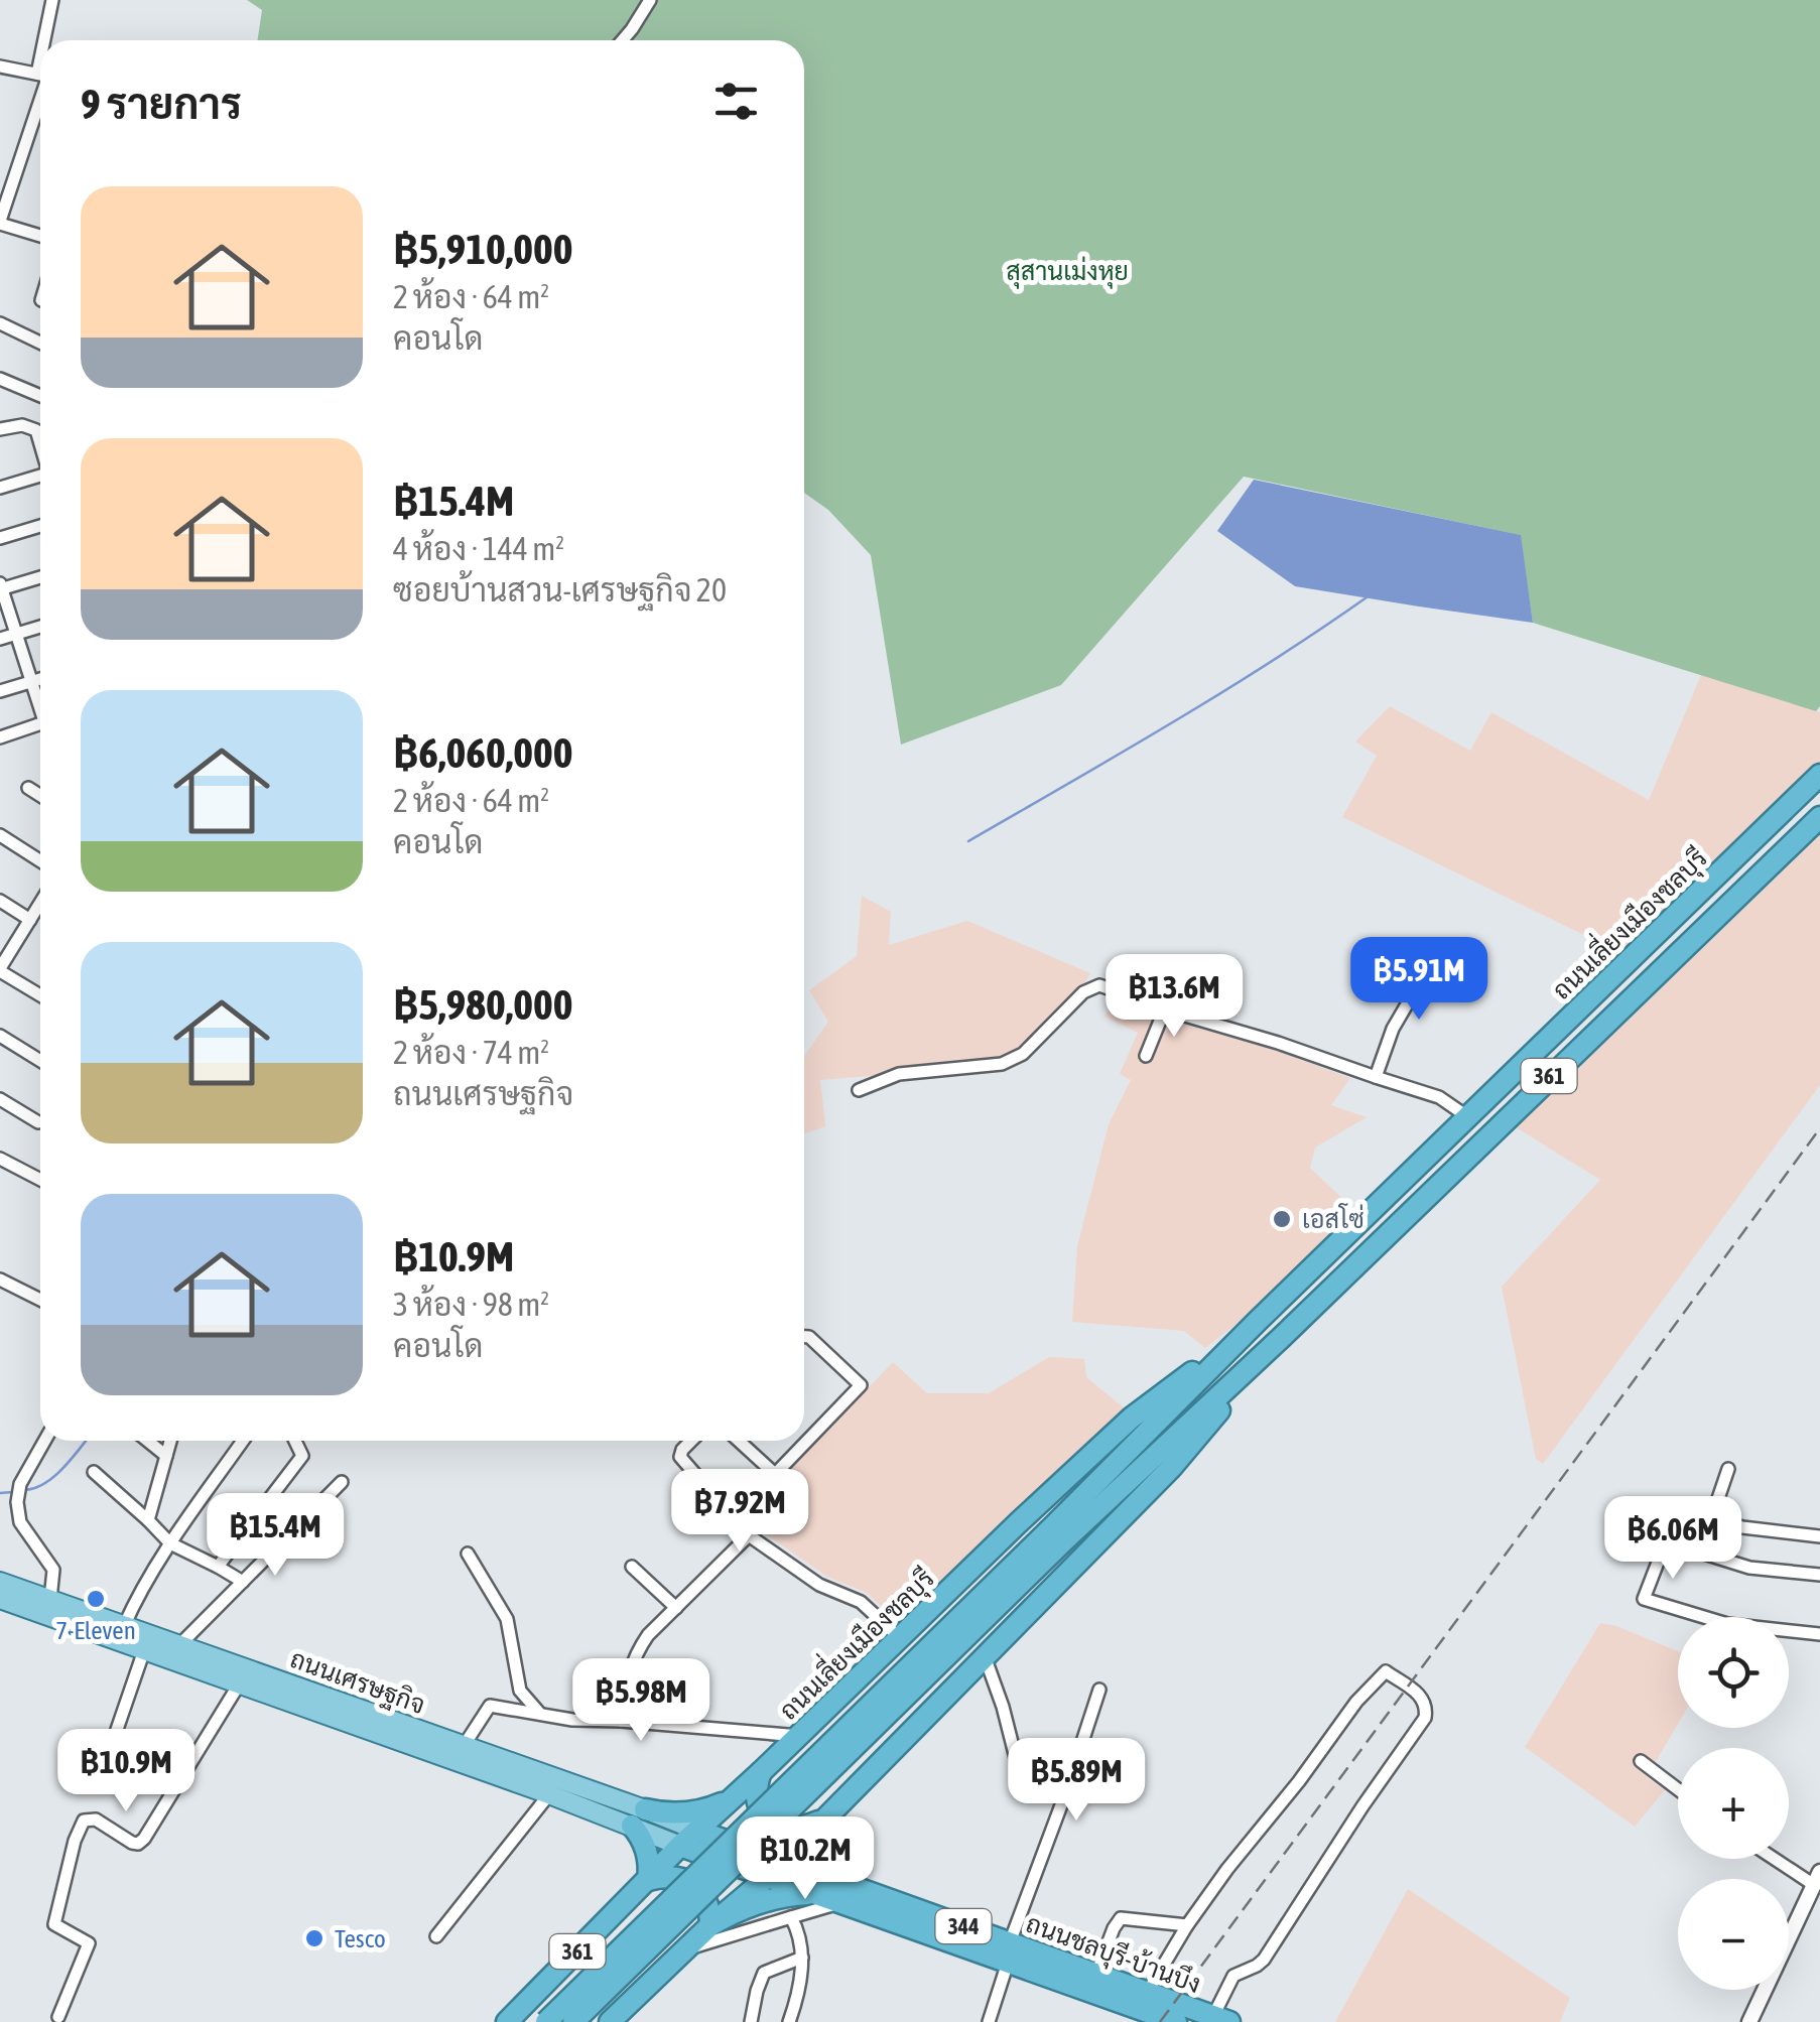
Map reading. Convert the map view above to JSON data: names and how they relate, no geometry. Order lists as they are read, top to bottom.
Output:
{
  "streets": {
    "highway": [
      "ถนนเลี่ยงเมืองชลบุรี",
      "361",
      "344",
      "ถนนชลบุรี-บ้านบึง"
    ],
    "main road": ["ถนนเศรษฐกิจ"]
  },
  "crossings": [
    ["ถนนเลี่ยงเมืองชลบุรี", "ถนนเศรษฐกิจ"],
    ["ถนนเลี่ยงเมืองชลบุรี", "ถนนชลบุรี-บ้านบึง"],
    ["ถนนเศรษฐกิจ", "ถนนชลบุรี-บ้านบึง"]
  ],
  "parks": ["สุสานเม่งหุย"],
  "places": ["เอสโซ่", "7-Eleven", "Tesco"],
  "page": {
    "heading": "9 รายการ",
    "list": [
      {
        "name": "฿5,910,000",
        "note": "2 ห้อง · 64 m² · คอนโด"
      },
      {
        "name": "฿15.4M",
        "note": "4 ห้อง · 144 m² · ซอยบ้านสวน-เศรษฐกิจ 20"
      },
      {
        "name": "฿6,060,000",
        "note": "2 ห้อง · 64 m² · คอนโด"
      },
      {
        "name": "฿5,980,000",
        "note": "2 ห้อง · 74 m² · ถนนเศรษฐกิจ"
      },
      {
        "name": "฿10.9M",
        "note": "3 ห้อง · 98 m² · คอนโด"
      }
    ],
    "price": [
      "฿5.91M",
      "฿13.6M",
      "฿7.92M",
      "฿15.4M",
      "฿6.06M",
      "฿5.98M",
      "฿10.9M",
      "฿5.89M",
      "฿10.2M"
    ],
    "map_buttons": ["+", "−"]
  }
}
